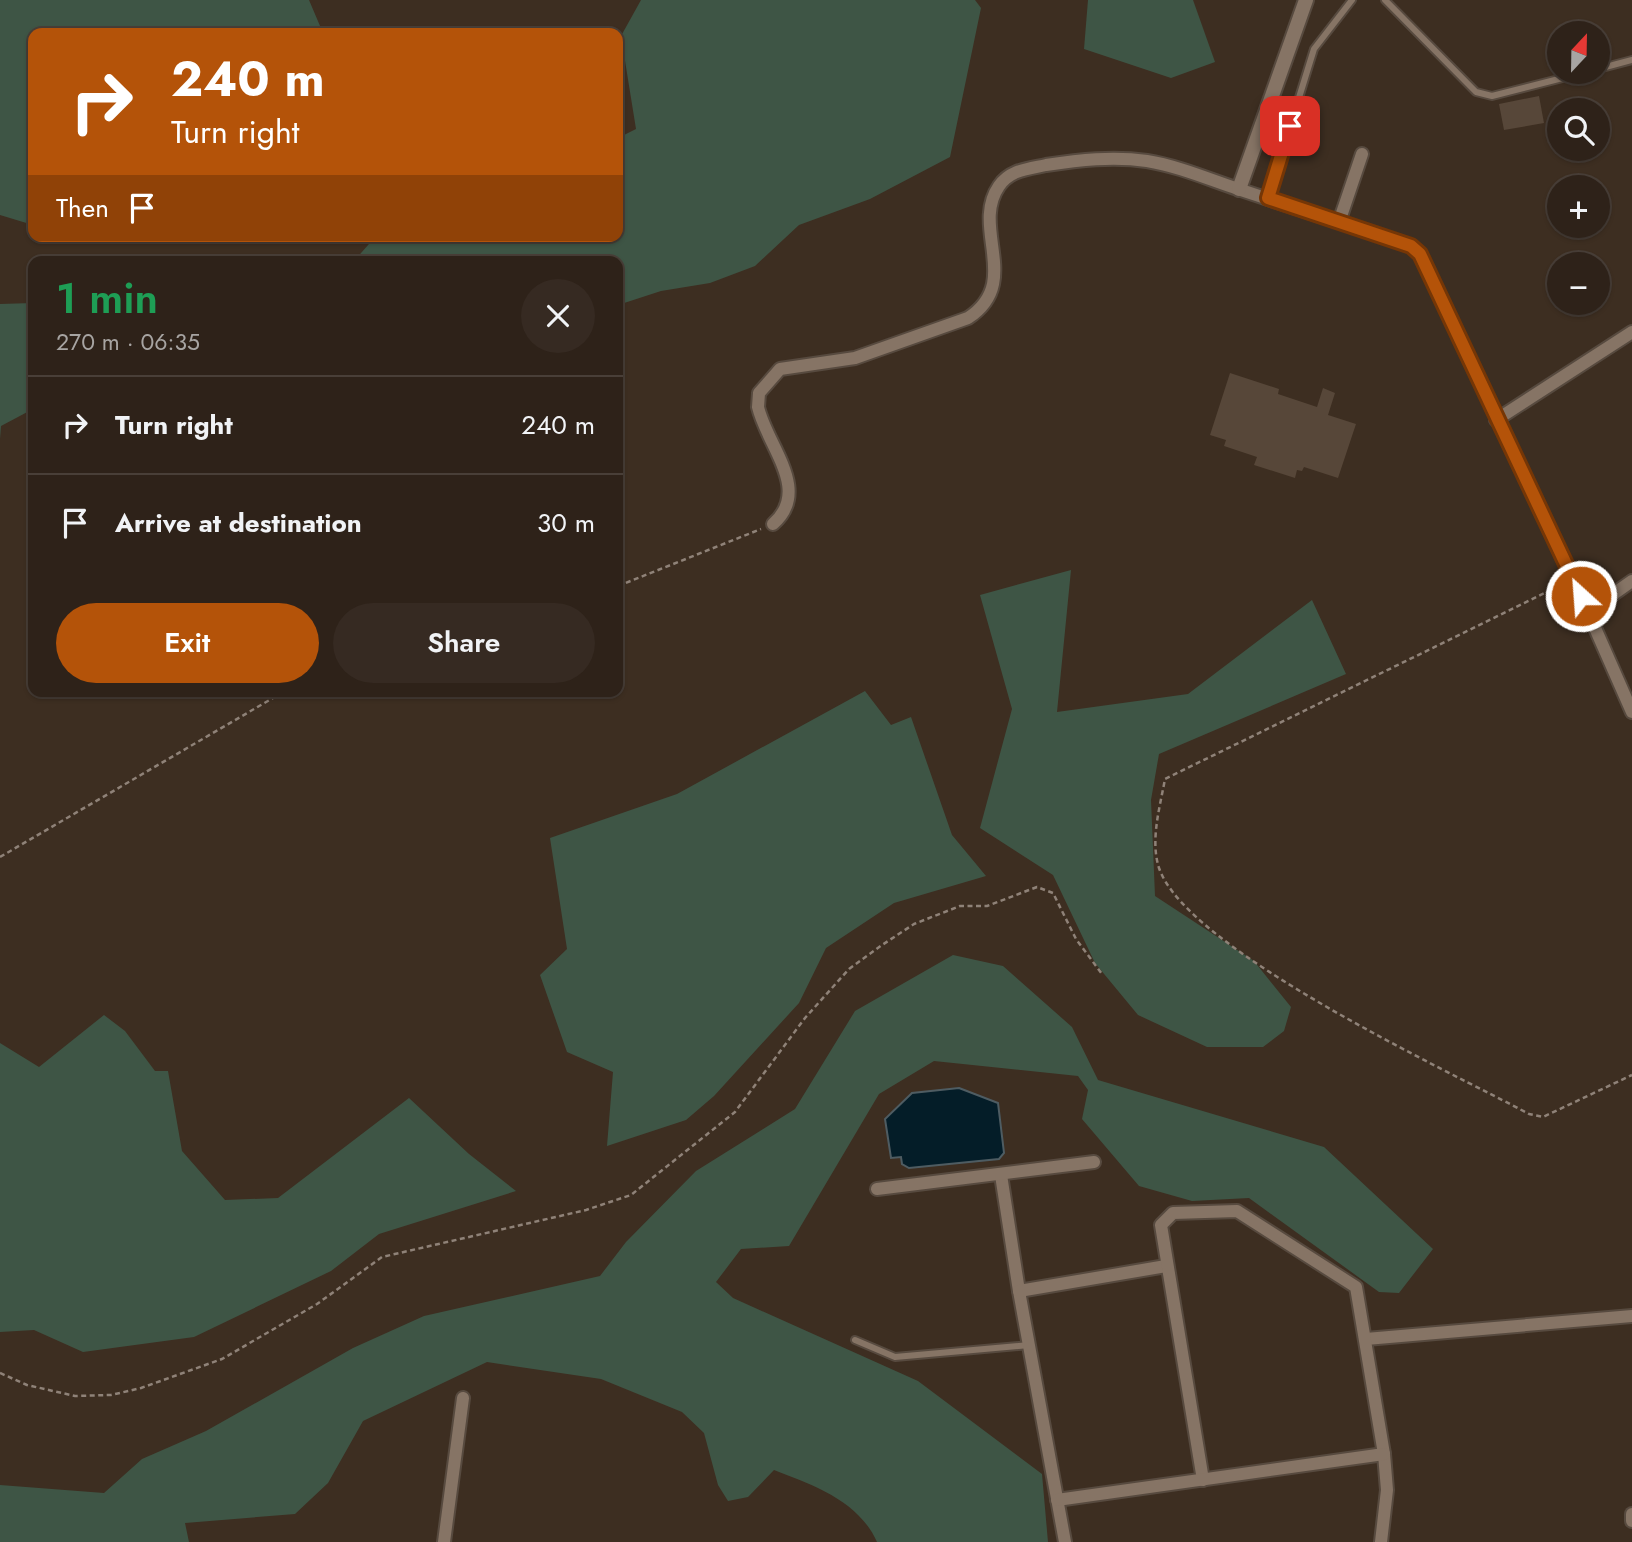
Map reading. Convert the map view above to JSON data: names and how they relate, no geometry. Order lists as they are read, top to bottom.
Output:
{
  "north": "top",
  "page": {
    "map_buttons": ["+", "−"],
    "turn": ["240 m", "Turn right"],
    "then": "Then",
    "heading": ["1 min", "270 m · 06:35"],
    "list": [
      {
        "name": "Turn right",
        "value": "240 m"
      },
      {
        "name": "Arrive at destination",
        "value": "30 m"
      }
    ],
    "buttons": ["Exit", "Share"]
  }
}
